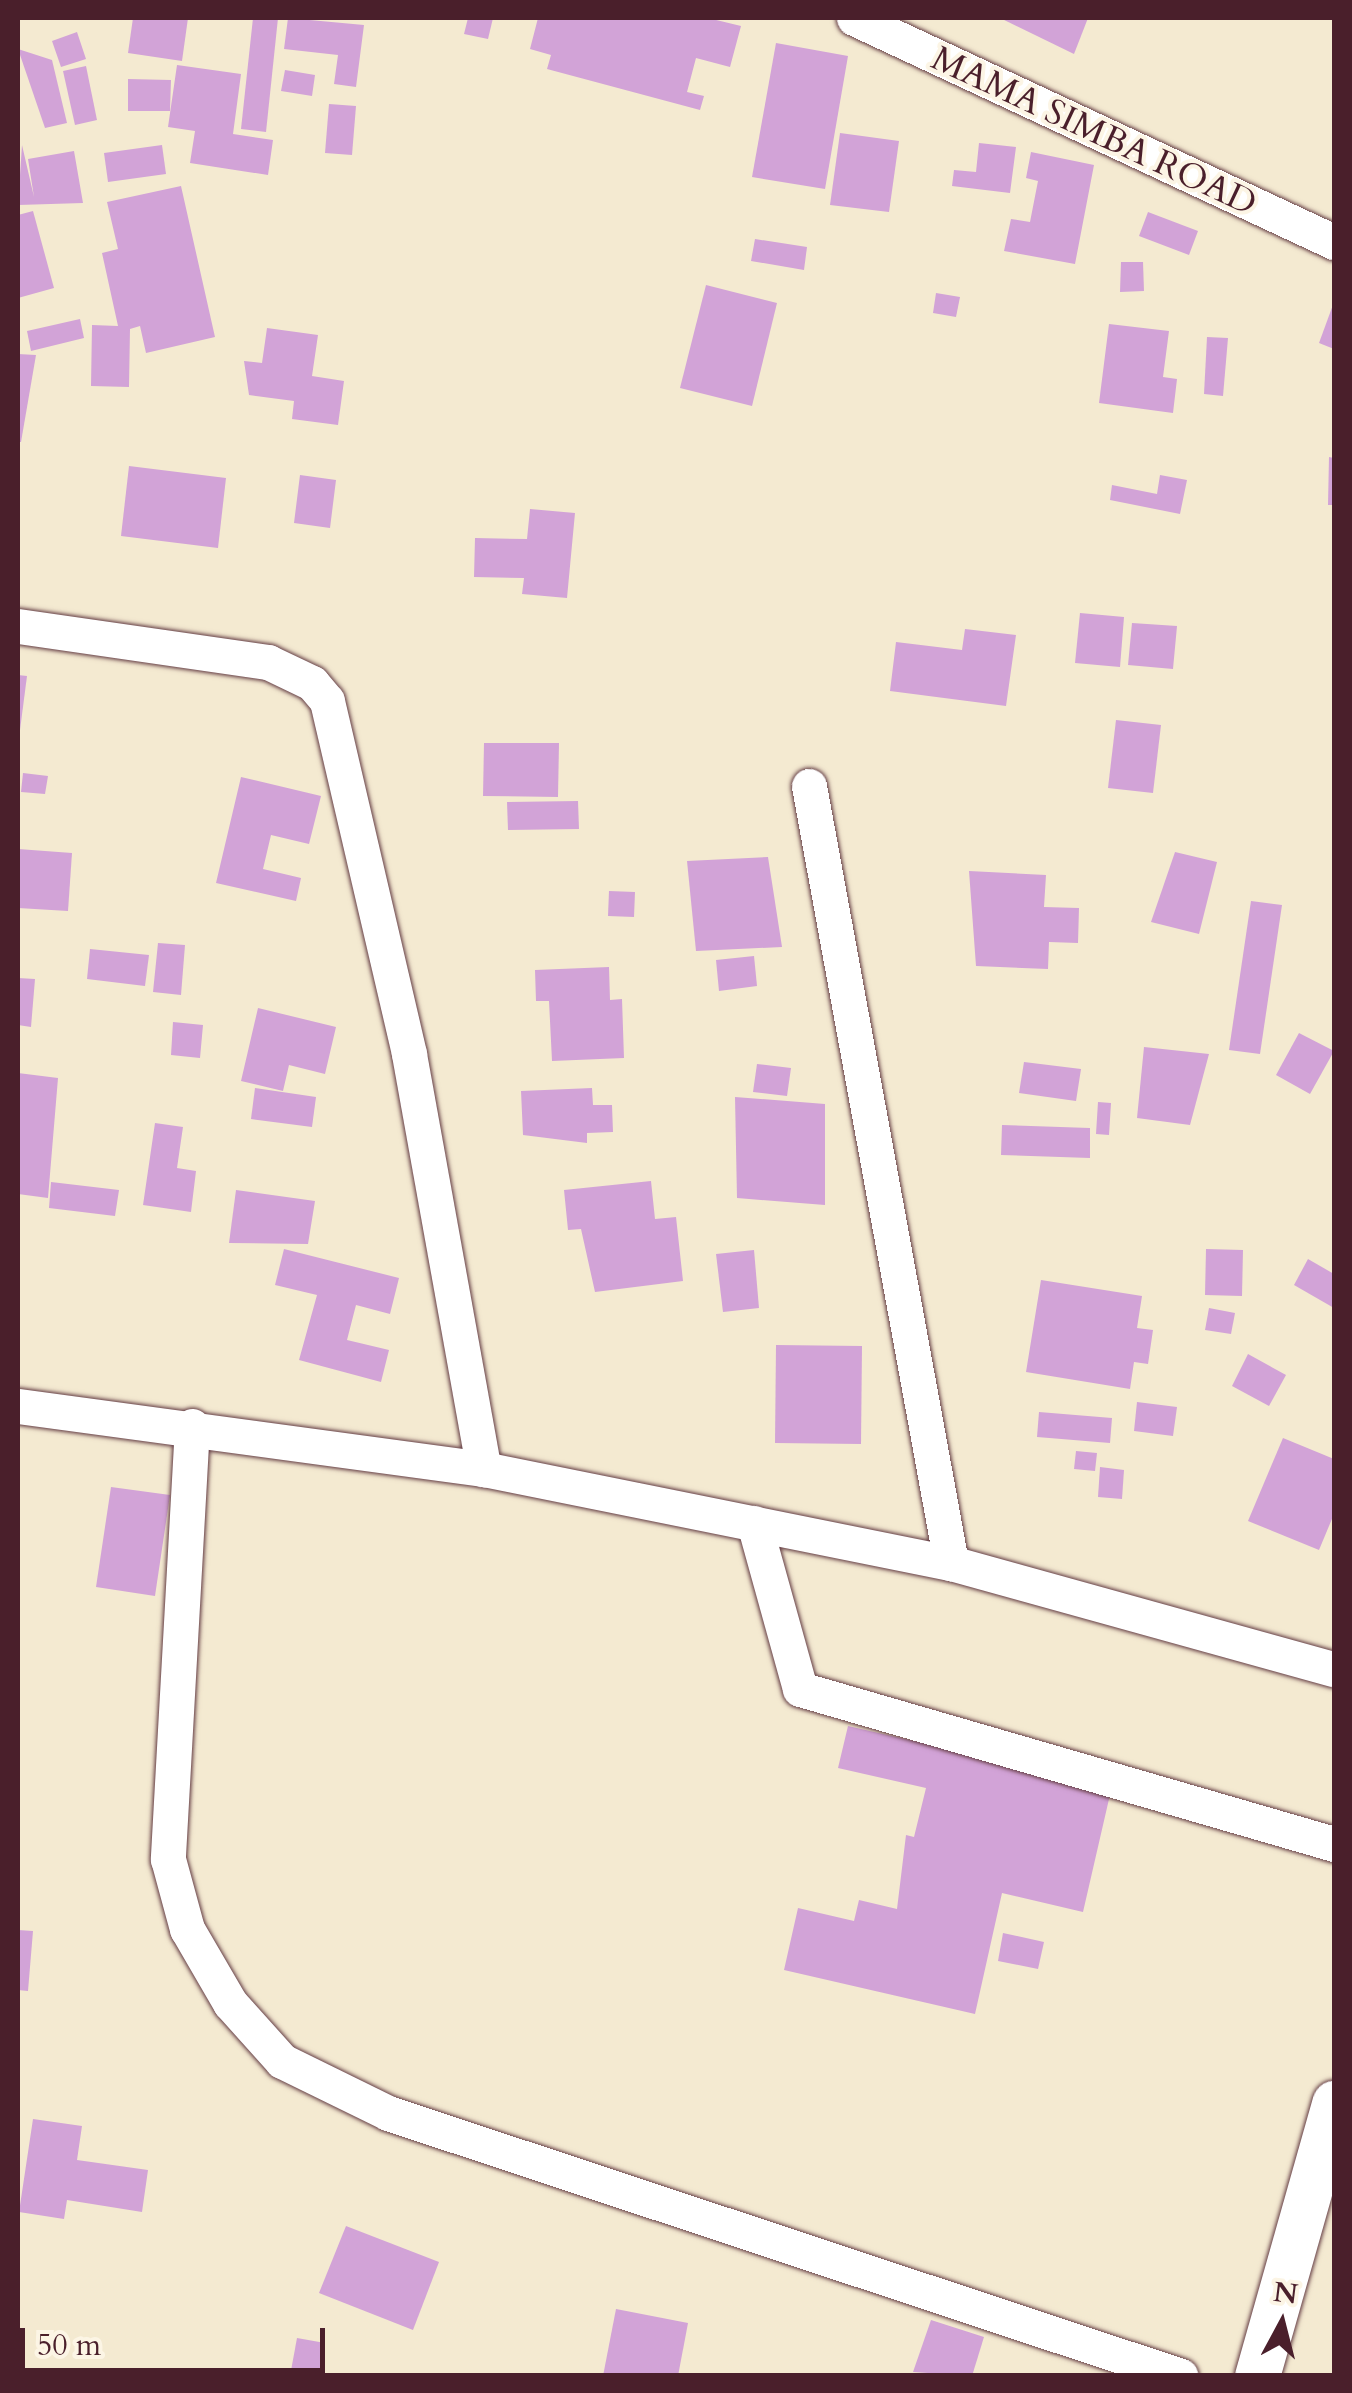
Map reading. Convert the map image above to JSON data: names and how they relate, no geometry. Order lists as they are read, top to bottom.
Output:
{
  "streets": {
    "street": ["MAMA SIMBA ROAD"]
  },
  "scale_bar": "50 m",
  "north": "top"
}
